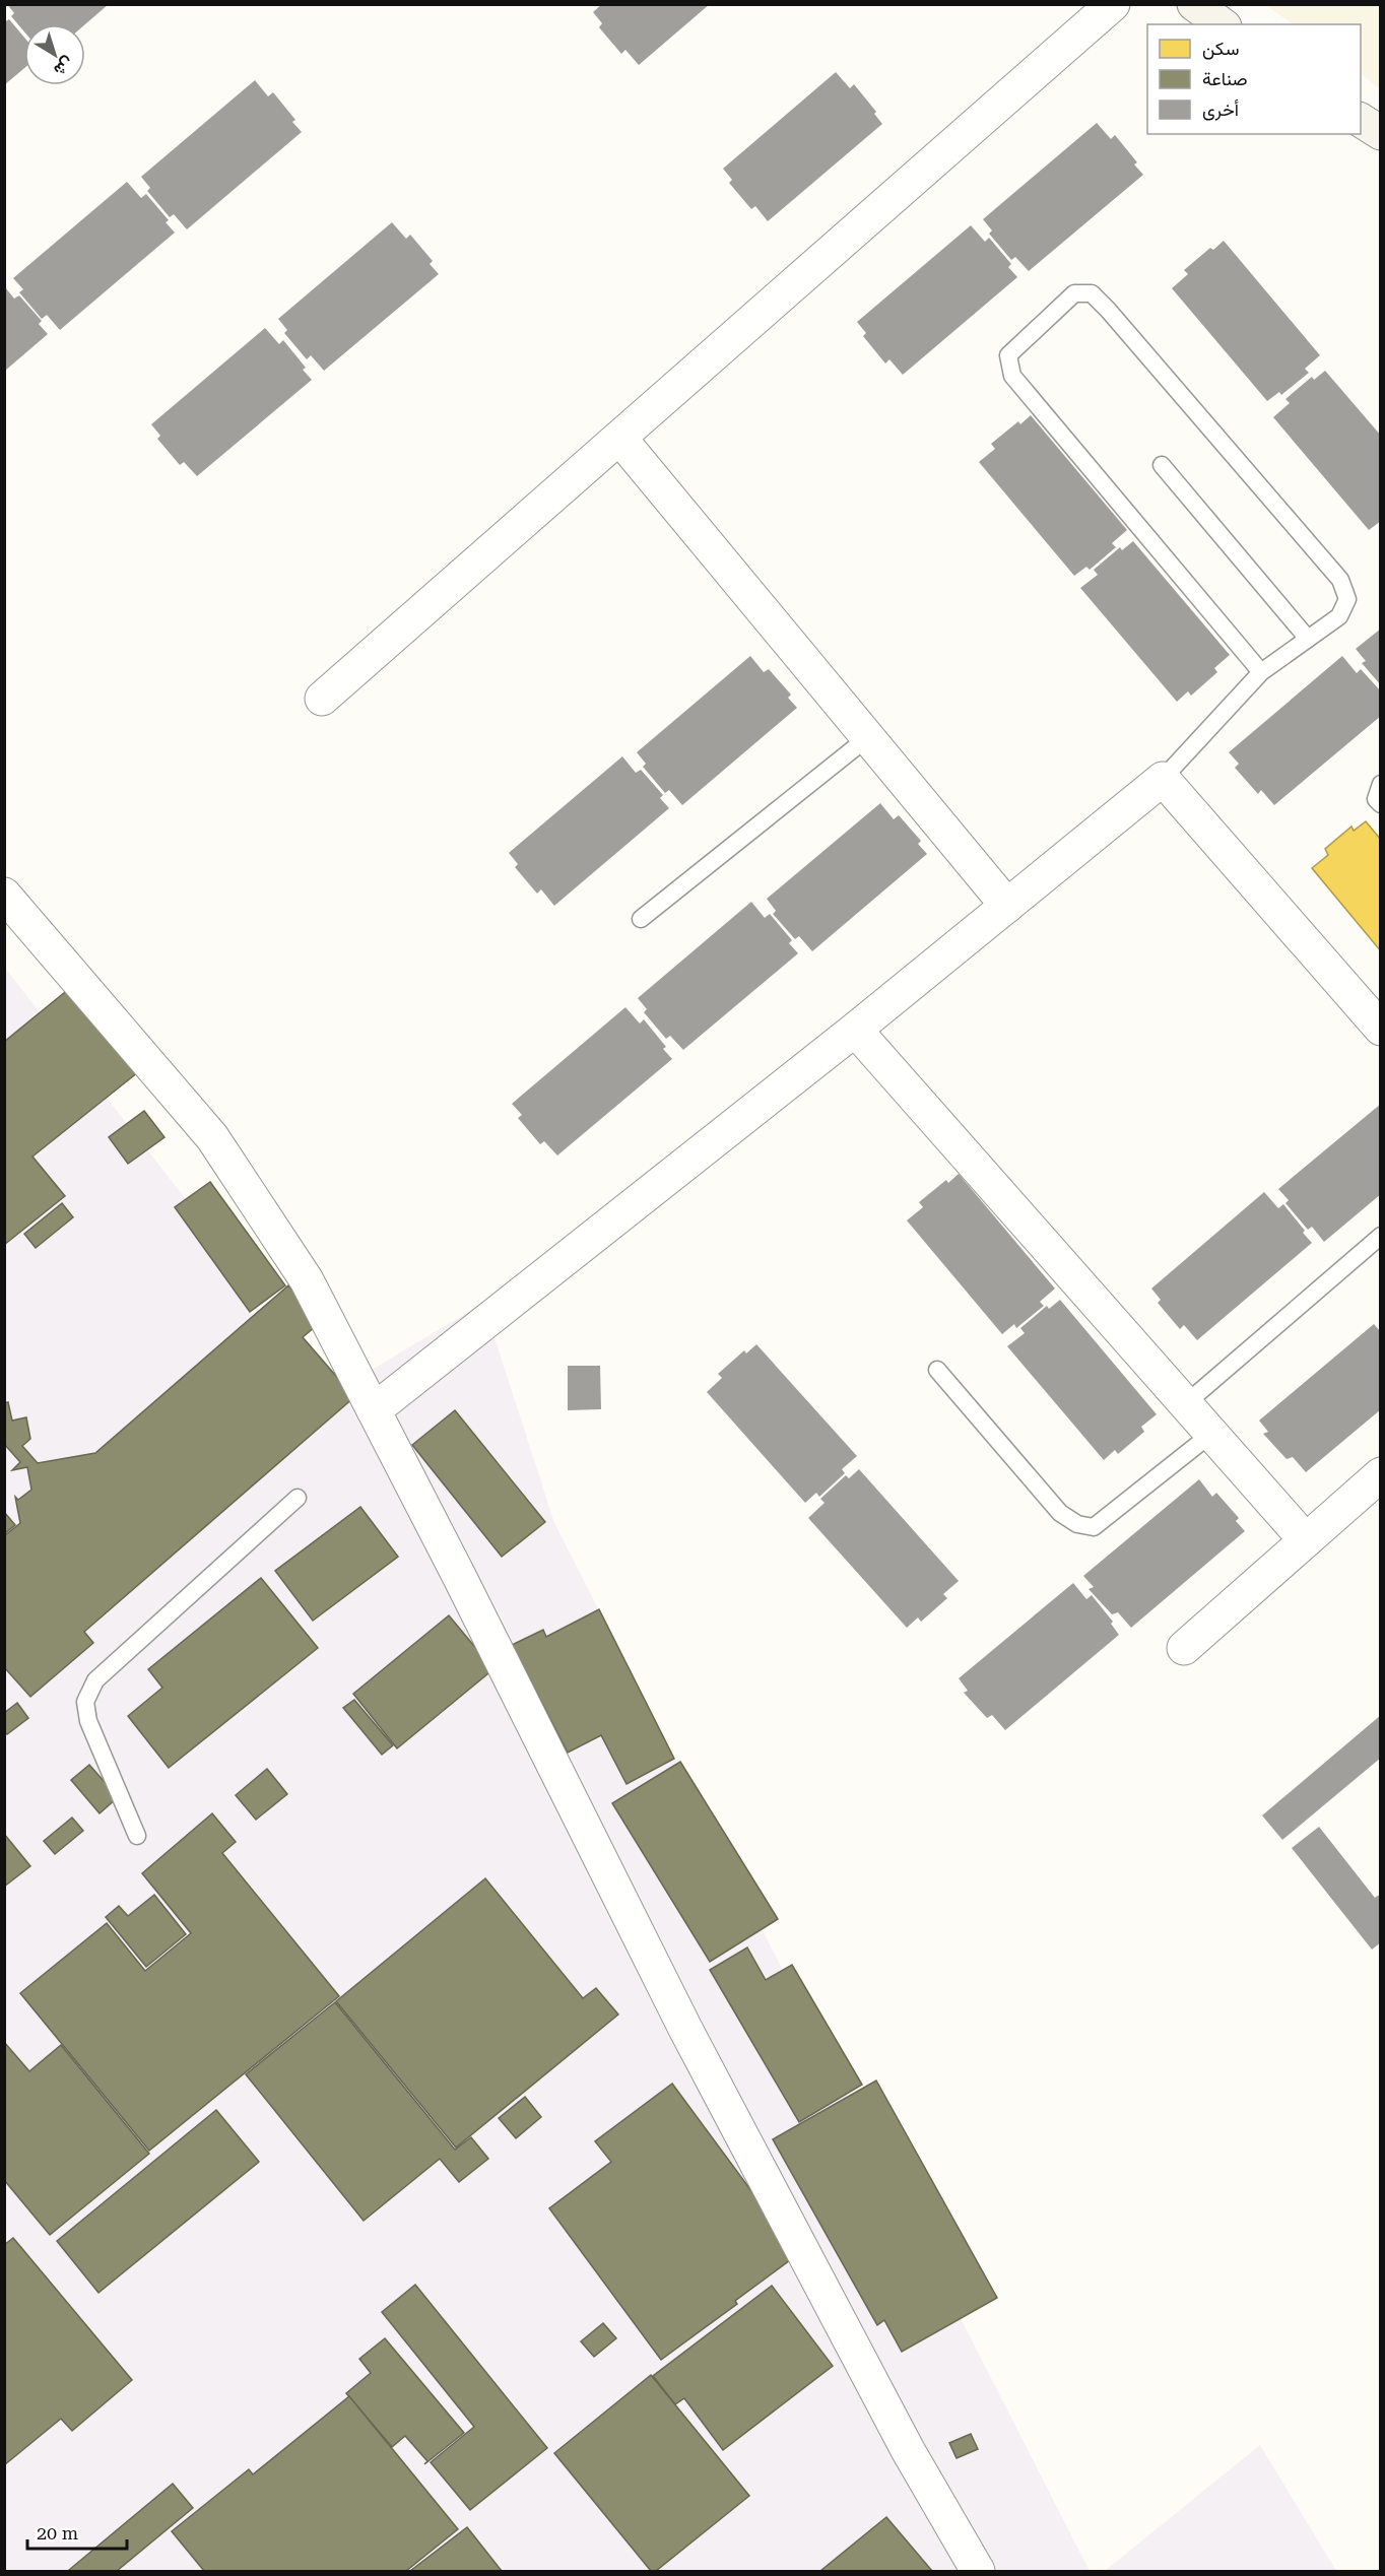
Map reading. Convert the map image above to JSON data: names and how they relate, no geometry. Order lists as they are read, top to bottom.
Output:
{
  "legend": ["سكن", "صناعة", "أخرى"],
  "scale_bar": "20 m",
  "north": "bottom right"
}
